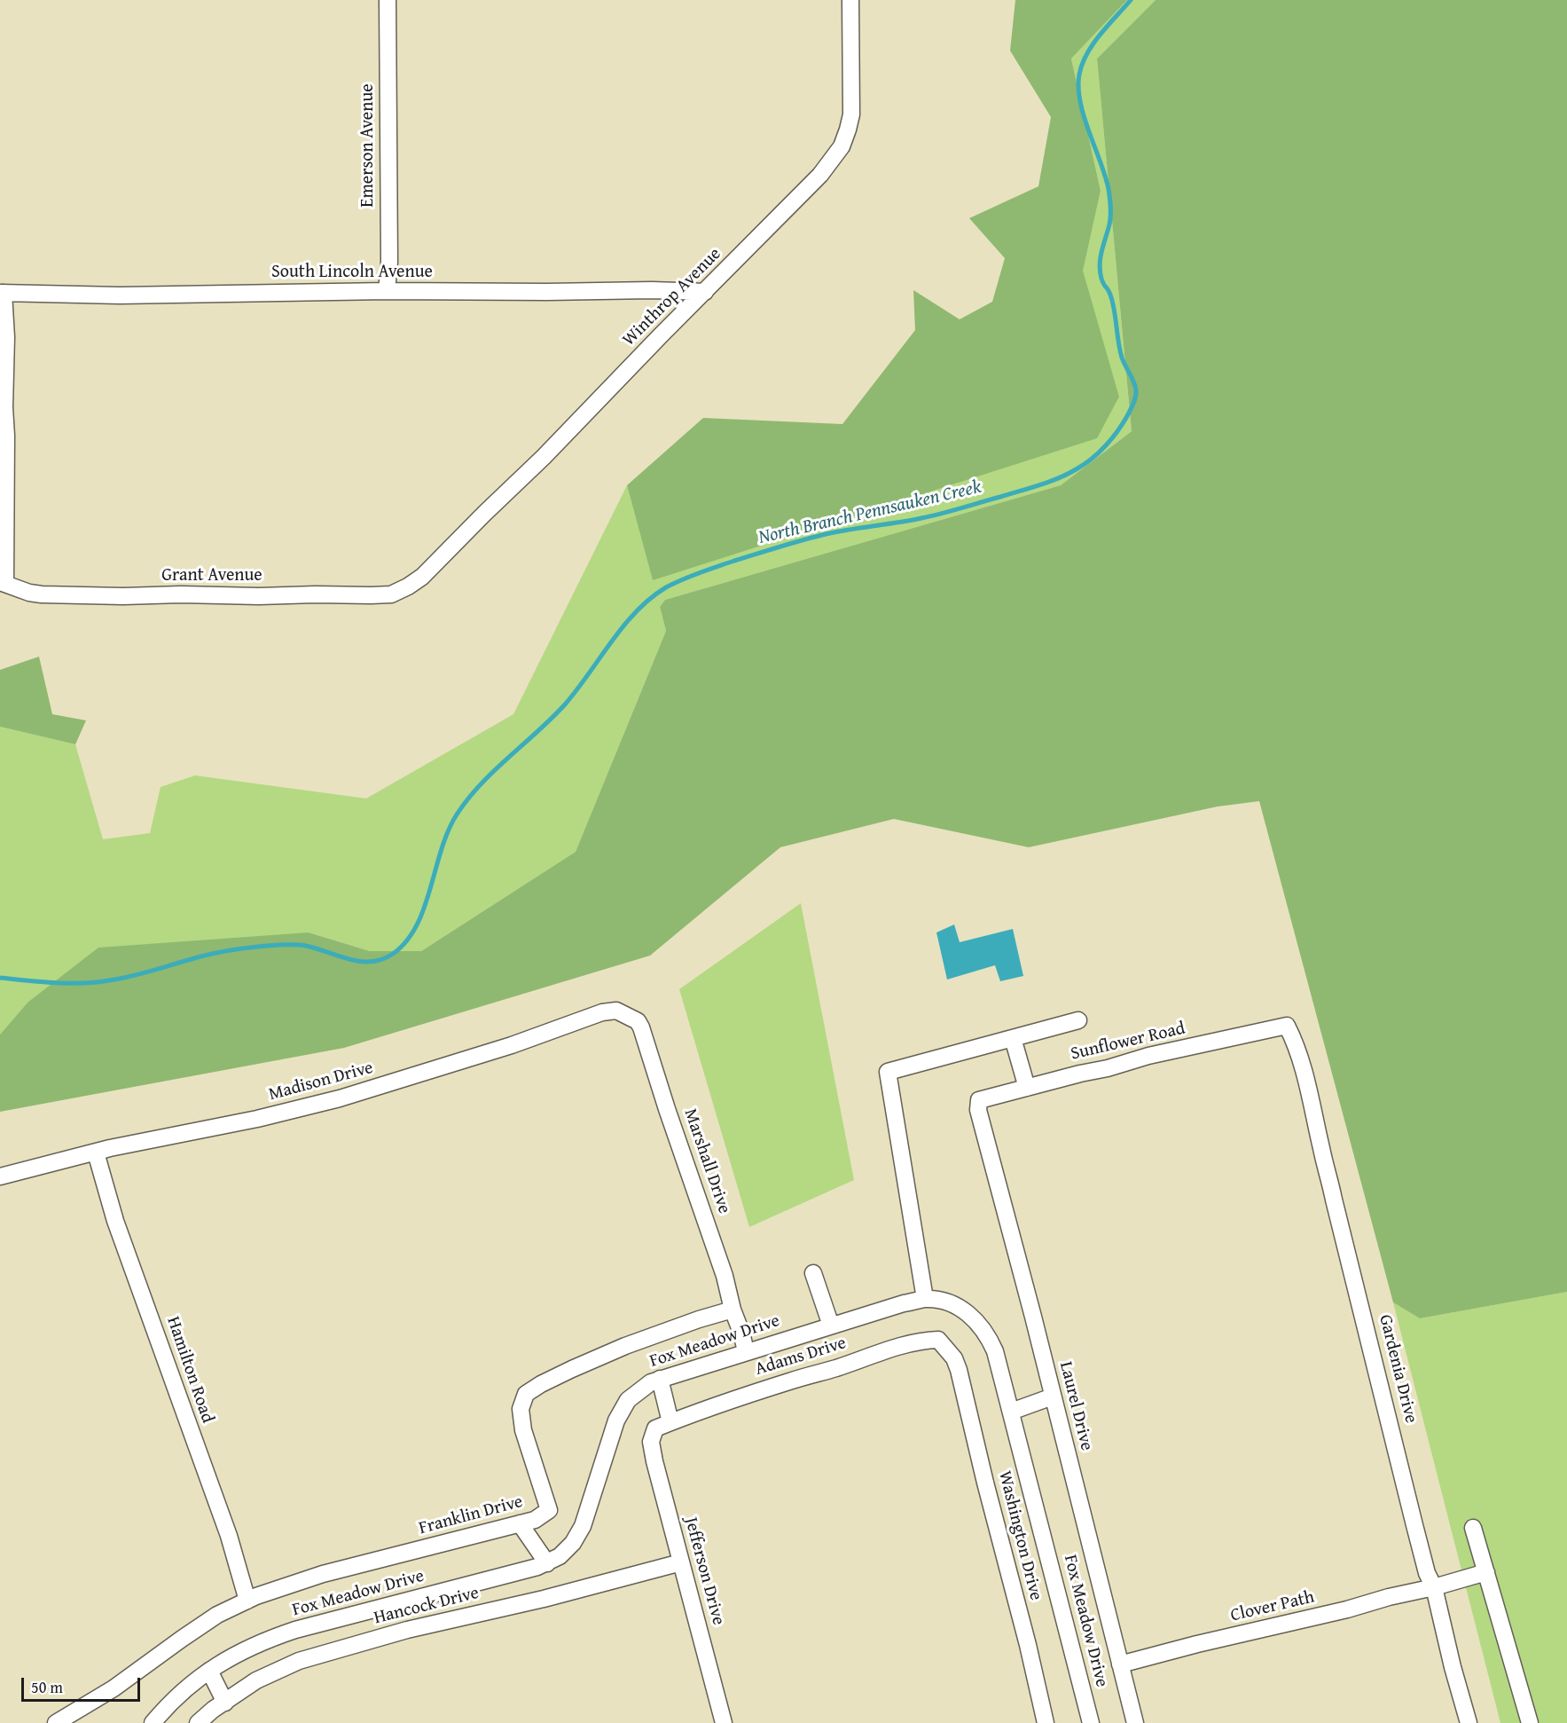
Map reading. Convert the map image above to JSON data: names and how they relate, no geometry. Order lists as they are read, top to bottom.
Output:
{
  "streets": {
    "street": [
      "Emerson Avenue",
      "South Lincoln Avenue",
      "Winthrop Avenue",
      "Grant Avenue",
      "Sunflower Road",
      "Madison Drive",
      "Marshall Drive",
      "Fox Meadow Drive",
      "Adams Drive",
      "Gardenia Drive",
      "Hamilton Road",
      "Laurel Drive",
      "Franklin Drive",
      "Washington Drive",
      "Jefferson Drive",
      "Hancock Drive",
      "Clover Path"
    ]
  },
  "crossings": [
    ["Emerson Avenue", "South Lincoln Avenue"],
    ["South Lincoln Avenue", "Winthrop Avenue"],
    ["Winthrop Avenue", "Grant Avenue"],
    ["Sunflower Road", "Gardenia Drive"],
    ["Sunflower Road", "Laurel Drive"],
    ["Madison Drive", "Marshall Drive"],
    ["Madison Drive", "Hamilton Road"],
    ["Marshall Drive", "Franklin Drive"],
    ["Adams Drive", "Washington Drive"],
    ["Adams Drive", "Jefferson Drive"],
    ["Gardenia Drive", "Clover Path"],
    ["Hamilton Road", "Franklin Drive"],
    ["Laurel Drive", "Clover Path"],
    ["Jefferson Drive", "Hancock Drive"]
  ],
  "water": ["North Branch Pennsauken Creek"],
  "scale_bar": "50 m"
}
